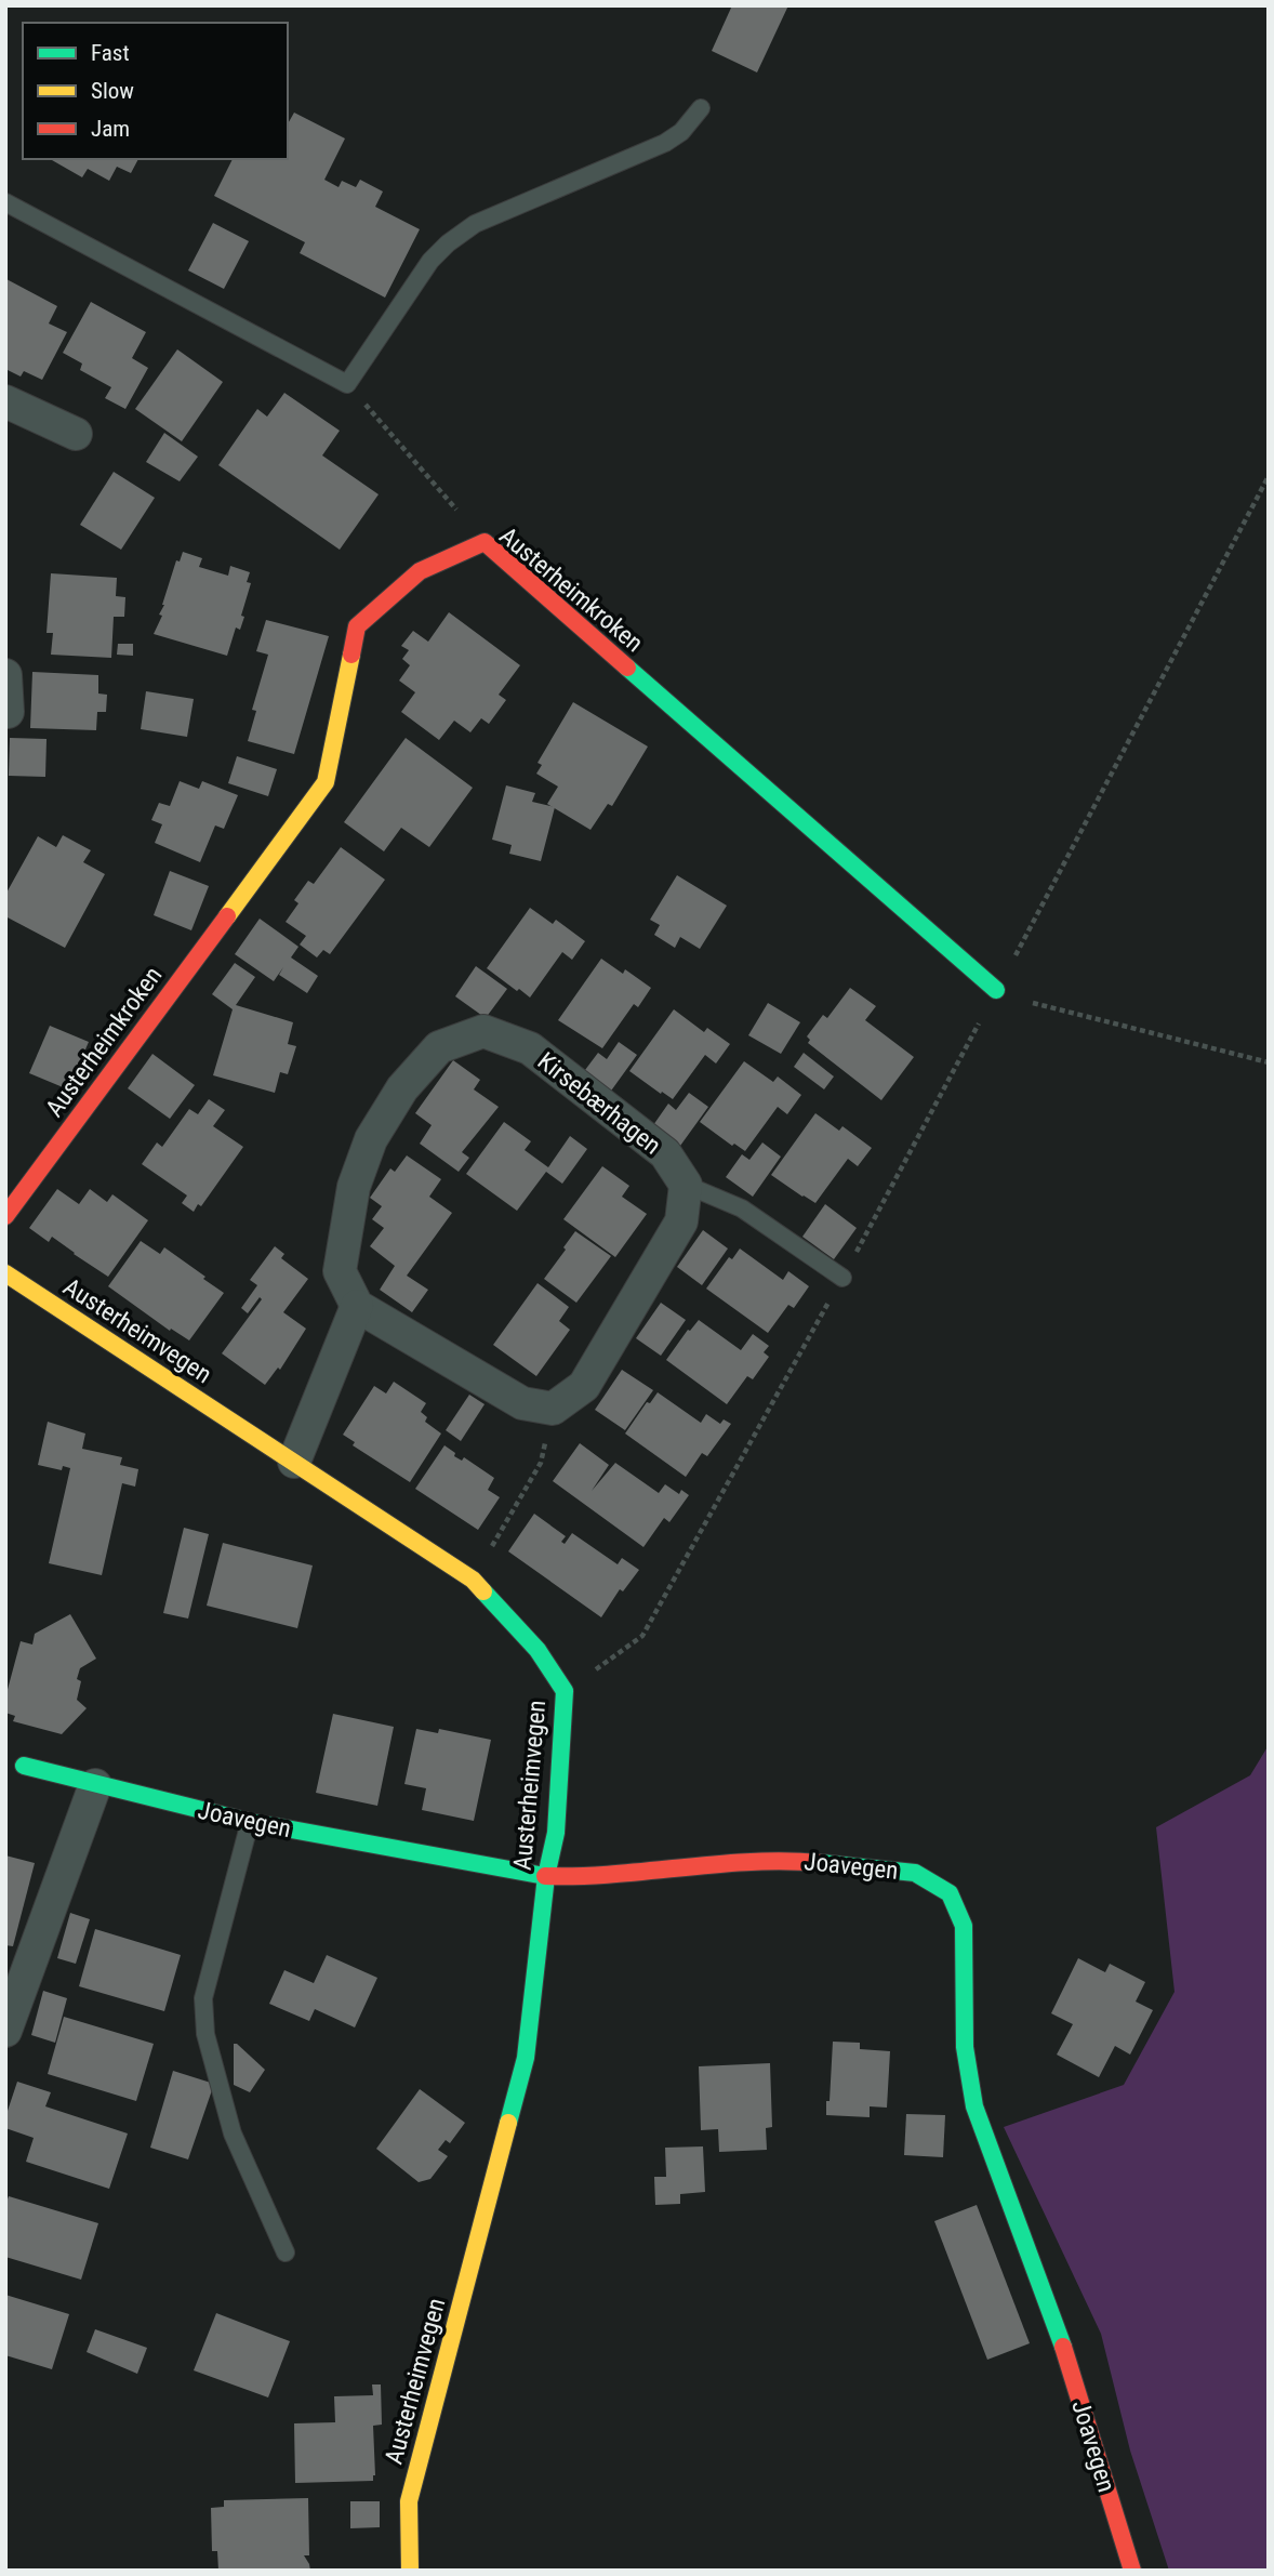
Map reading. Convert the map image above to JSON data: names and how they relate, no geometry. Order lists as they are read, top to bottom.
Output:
{
  "streets": {
    "street": [
      "Austerheimkroken",
      "Kirsebærhagen",
      "Austerheimvegen",
      "Joavegen"
    ]
  },
  "crossings": [
    ["Austerheimvegen", "Joavegen"]
  ],
  "legend": ["Fast", "Slow", "Jam"]
}
